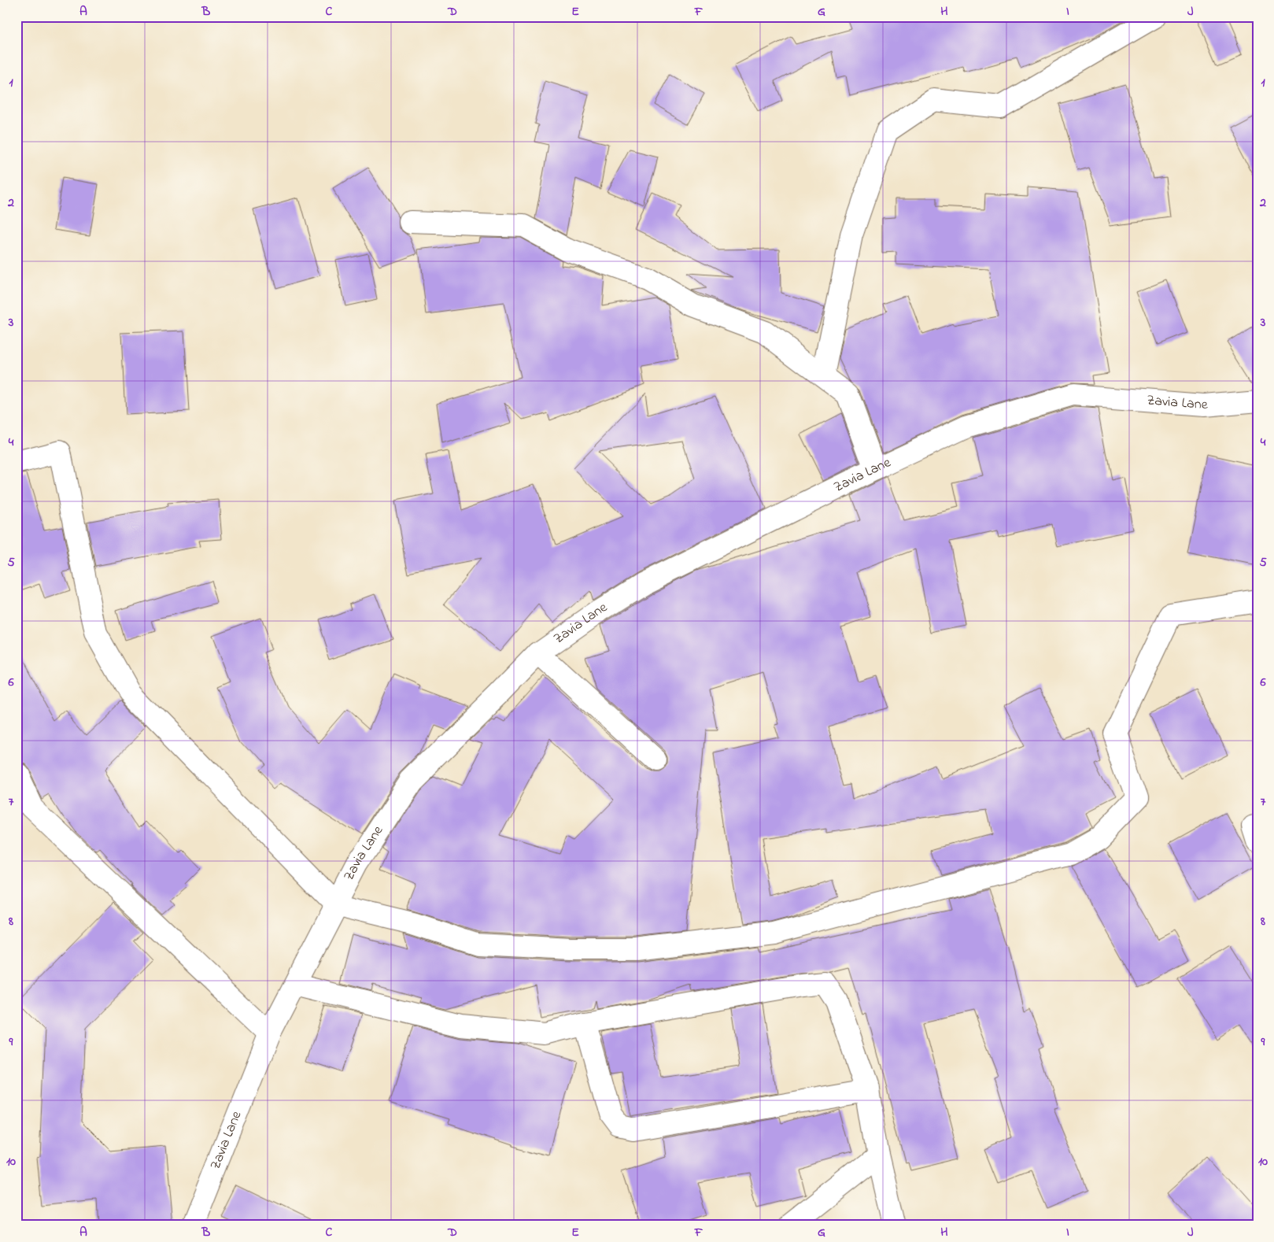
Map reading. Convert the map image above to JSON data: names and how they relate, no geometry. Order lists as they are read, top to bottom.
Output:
{
  "streets": {
    "street": ["Zavia Lane"]
  },
  "grid": {
    "columns": [
      "A",
      "B",
      "C",
      "D",
      "E",
      "F",
      "G",
      "H",
      "I",
      "J"
    ],
    "rows": [
      "1",
      "2",
      "3",
      "4",
      "5",
      "6",
      "7",
      "8",
      "9",
      "10"
    ]
  }
}
